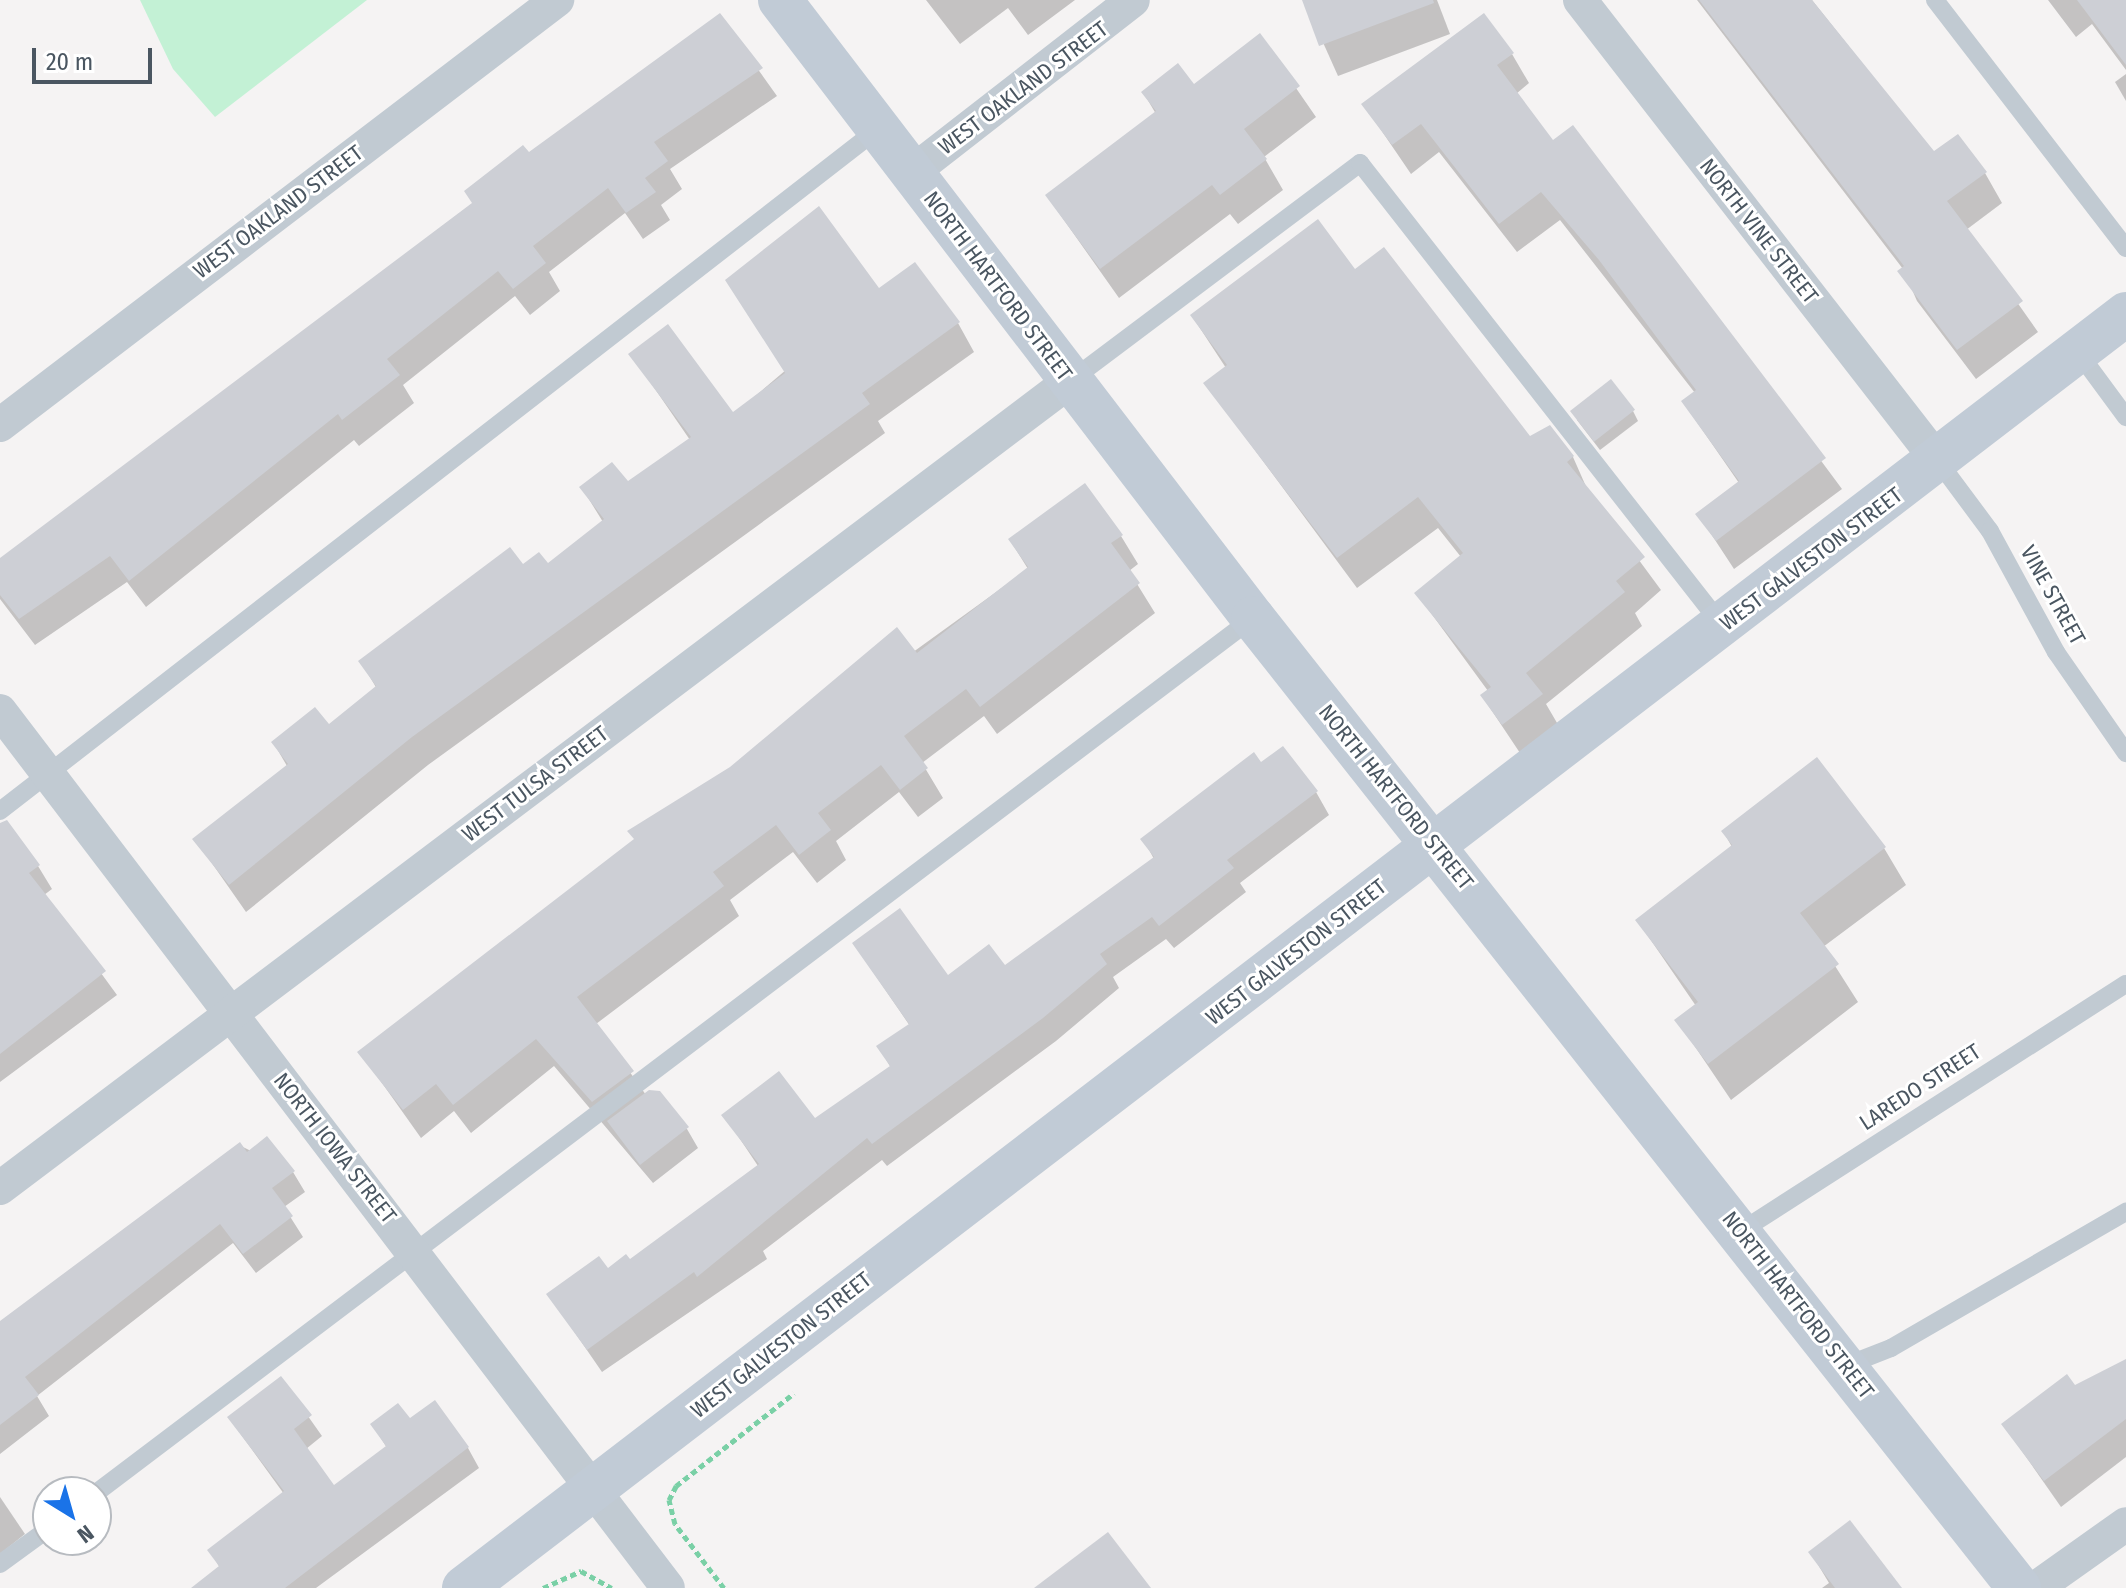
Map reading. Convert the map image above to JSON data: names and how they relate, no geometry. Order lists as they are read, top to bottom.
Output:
{
  "streets": {
    "street": [
      "WEST OAKLAND STREET",
      "NORTH VINE STREET",
      "NORTH HARTFORD STREET",
      "WEST GALVESTON STREET",
      "WEST TULSA STREET",
      "NORTH IOWA STREET"
    ],
    "lane": ["VINE STREET", "LAREDO STREET"]
  },
  "crossings": [
    ["WEST OAKLAND STREET", "NORTH HARTFORD STREET"],
    ["NORTH VINE STREET", "WEST GALVESTON STREET"],
    ["NORTH VINE STREET", "VINE STREET"],
    ["NORTH HARTFORD STREET", "WEST GALVESTON STREET"],
    ["NORTH HARTFORD STREET", "WEST TULSA STREET"],
    ["NORTH HARTFORD STREET", "LAREDO STREET"],
    ["WEST GALVESTON STREET", "VINE STREET"],
    ["WEST GALVESTON STREET", "NORTH IOWA STREET"],
    ["WEST TULSA STREET", "NORTH IOWA STREET"]
  ],
  "scale_bar": "20 m",
  "north": "bottom right"
}
